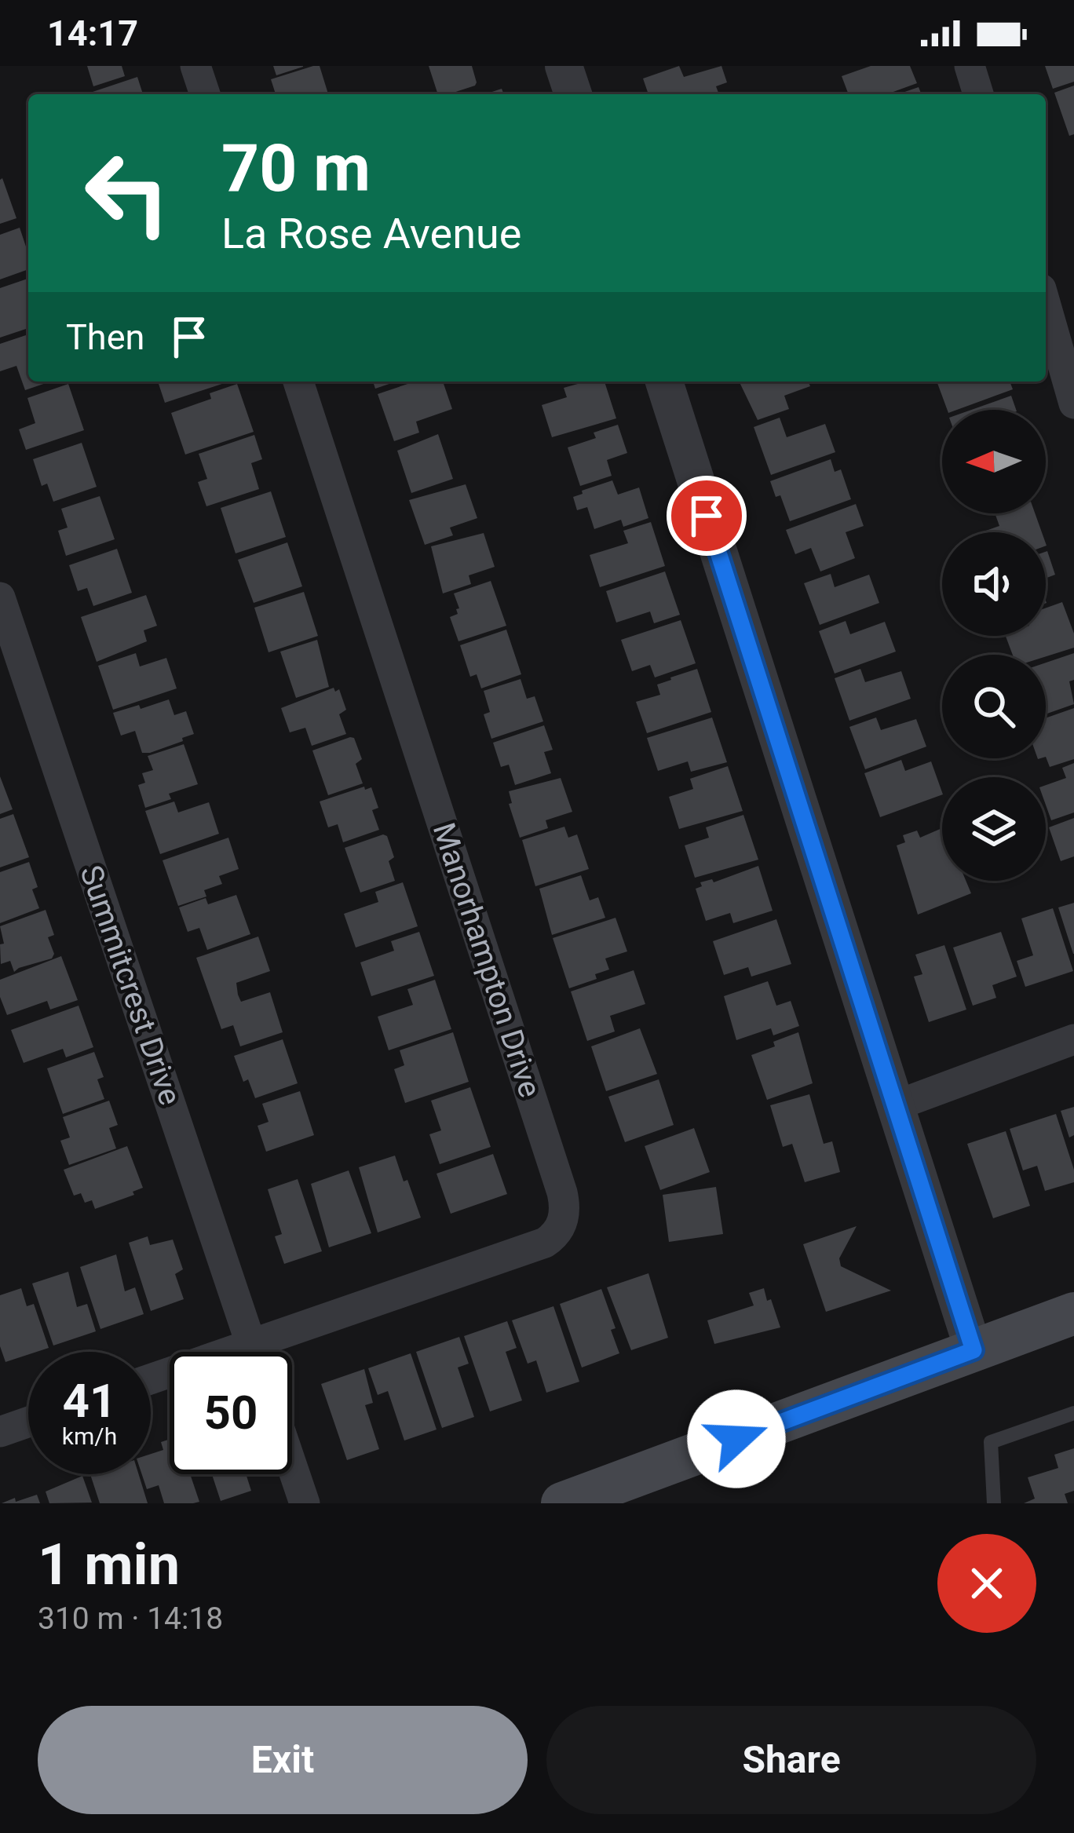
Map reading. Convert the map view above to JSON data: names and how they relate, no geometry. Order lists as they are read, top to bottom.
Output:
{
  "streets": {
    "street": ["Manorhampton Drive", "Summitcrest Drive"]
  },
  "north": "left",
  "page": {
    "status": "14:17",
    "turn": ["70 m", "La Rose Avenue"],
    "then": "Then",
    "speed": "41 km/h",
    "limit": "50",
    "heading": ["1 min", "310 m · 14:18"],
    "buttons": ["Exit", "Share"]
  }
}
